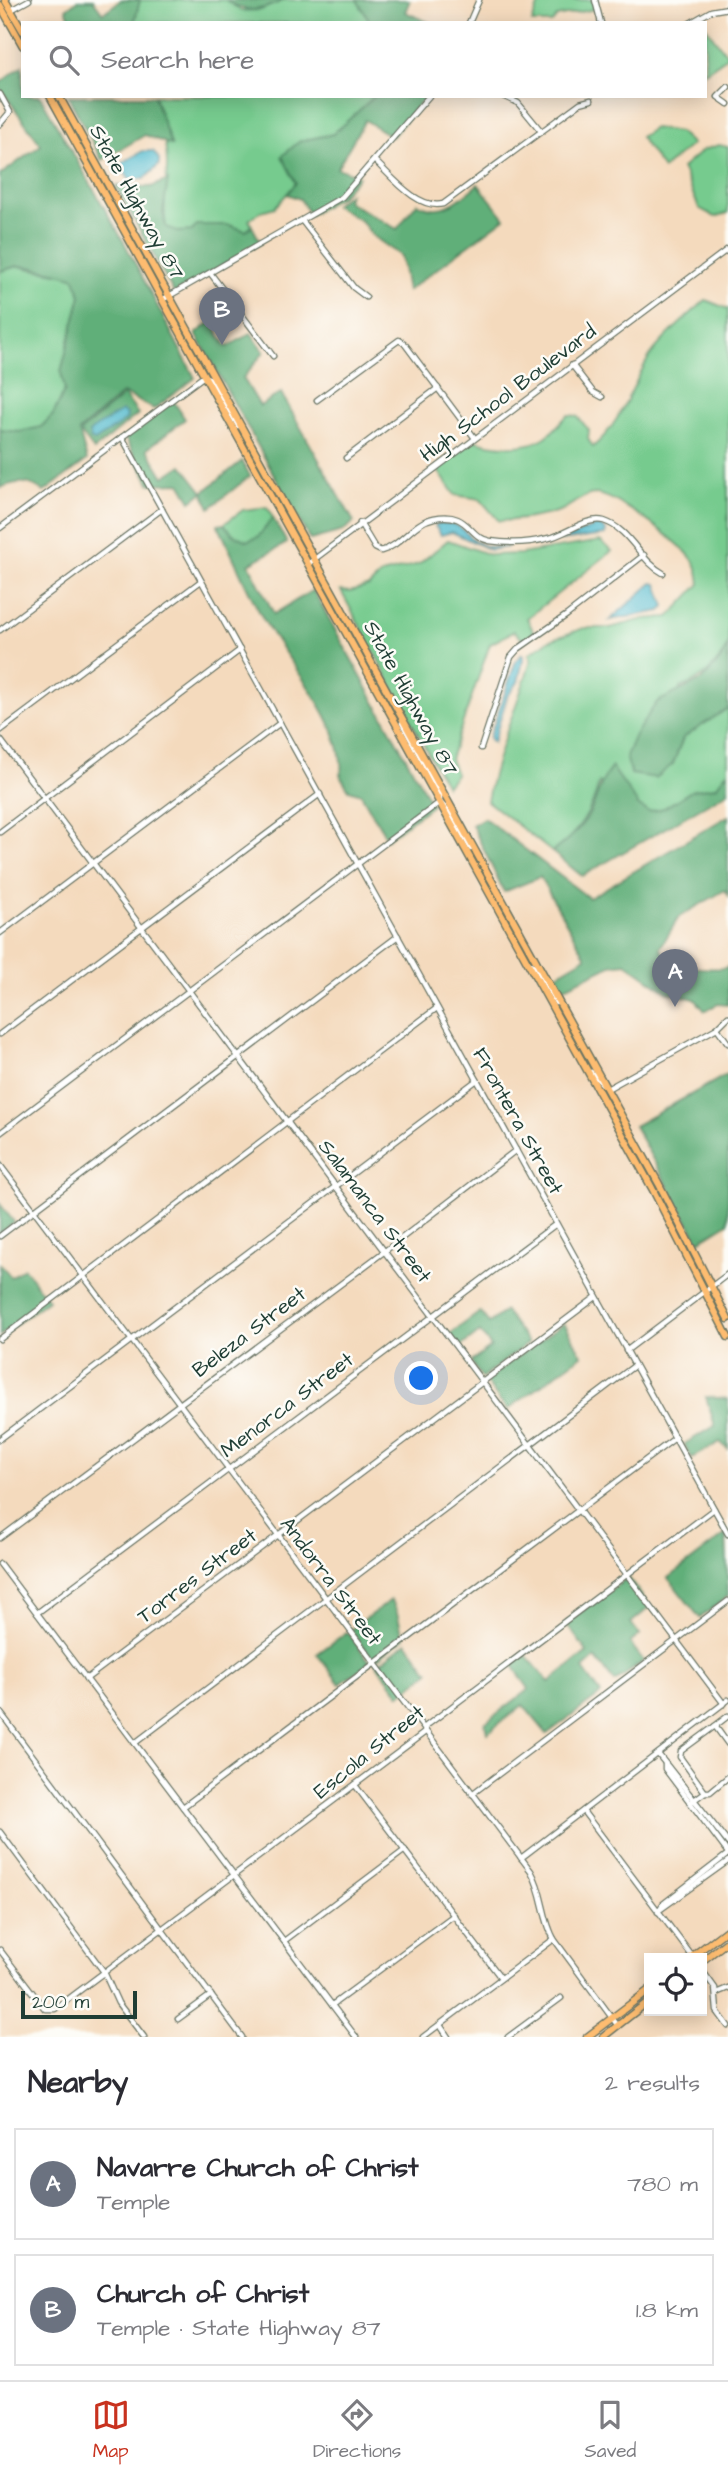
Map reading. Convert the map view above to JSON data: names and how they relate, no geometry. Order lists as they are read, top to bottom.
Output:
{
  "streets": {
    "highway": ["State Highway 87"],
    "street": [
      "High School Boulevard",
      "Frontera Street",
      "Salamanca Street",
      "Beleza Street",
      "Menorca Street",
      "Torres Street",
      "Andorra Street",
      "Escola Street"
    ]
  },
  "crossings": [
    ["State Highway 87", "High School Boulevard"],
    ["Frontera Street", "Beleza Street"],
    ["Frontera Street", "Menorca Street"],
    ["Frontera Street", "Torres Street"],
    ["Frontera Street", "Escola Street"],
    ["Salamanca Street", "Beleza Street"],
    ["Salamanca Street", "Menorca Street"],
    ["Salamanca Street", "Torres Street"],
    ["Salamanca Street", "Escola Street"],
    ["Beleza Street", "Andorra Street"],
    ["Menorca Street", "Andorra Street"],
    ["Torres Street", "Andorra Street"],
    ["Andorra Street", "Escola Street"]
  ],
  "scale_bar": "200 m",
  "page": {
    "search": "Search here",
    "pins": ["B", "A"],
    "scale": "200 m",
    "heading": ["Nearby", "2 results"],
    "list": [
      {
        "mark": "A",
        "name": "Navarre Church of Christ",
        "note": "Temple",
        "value": "780 m"
      },
      {
        "mark": "B",
        "name": "Church of Christ",
        "note": "Temple · State Highway 87",
        "value": "1.8 km"
      }
    ],
    "nav": ["Map", "Directions", "Saved"]
  }
}
